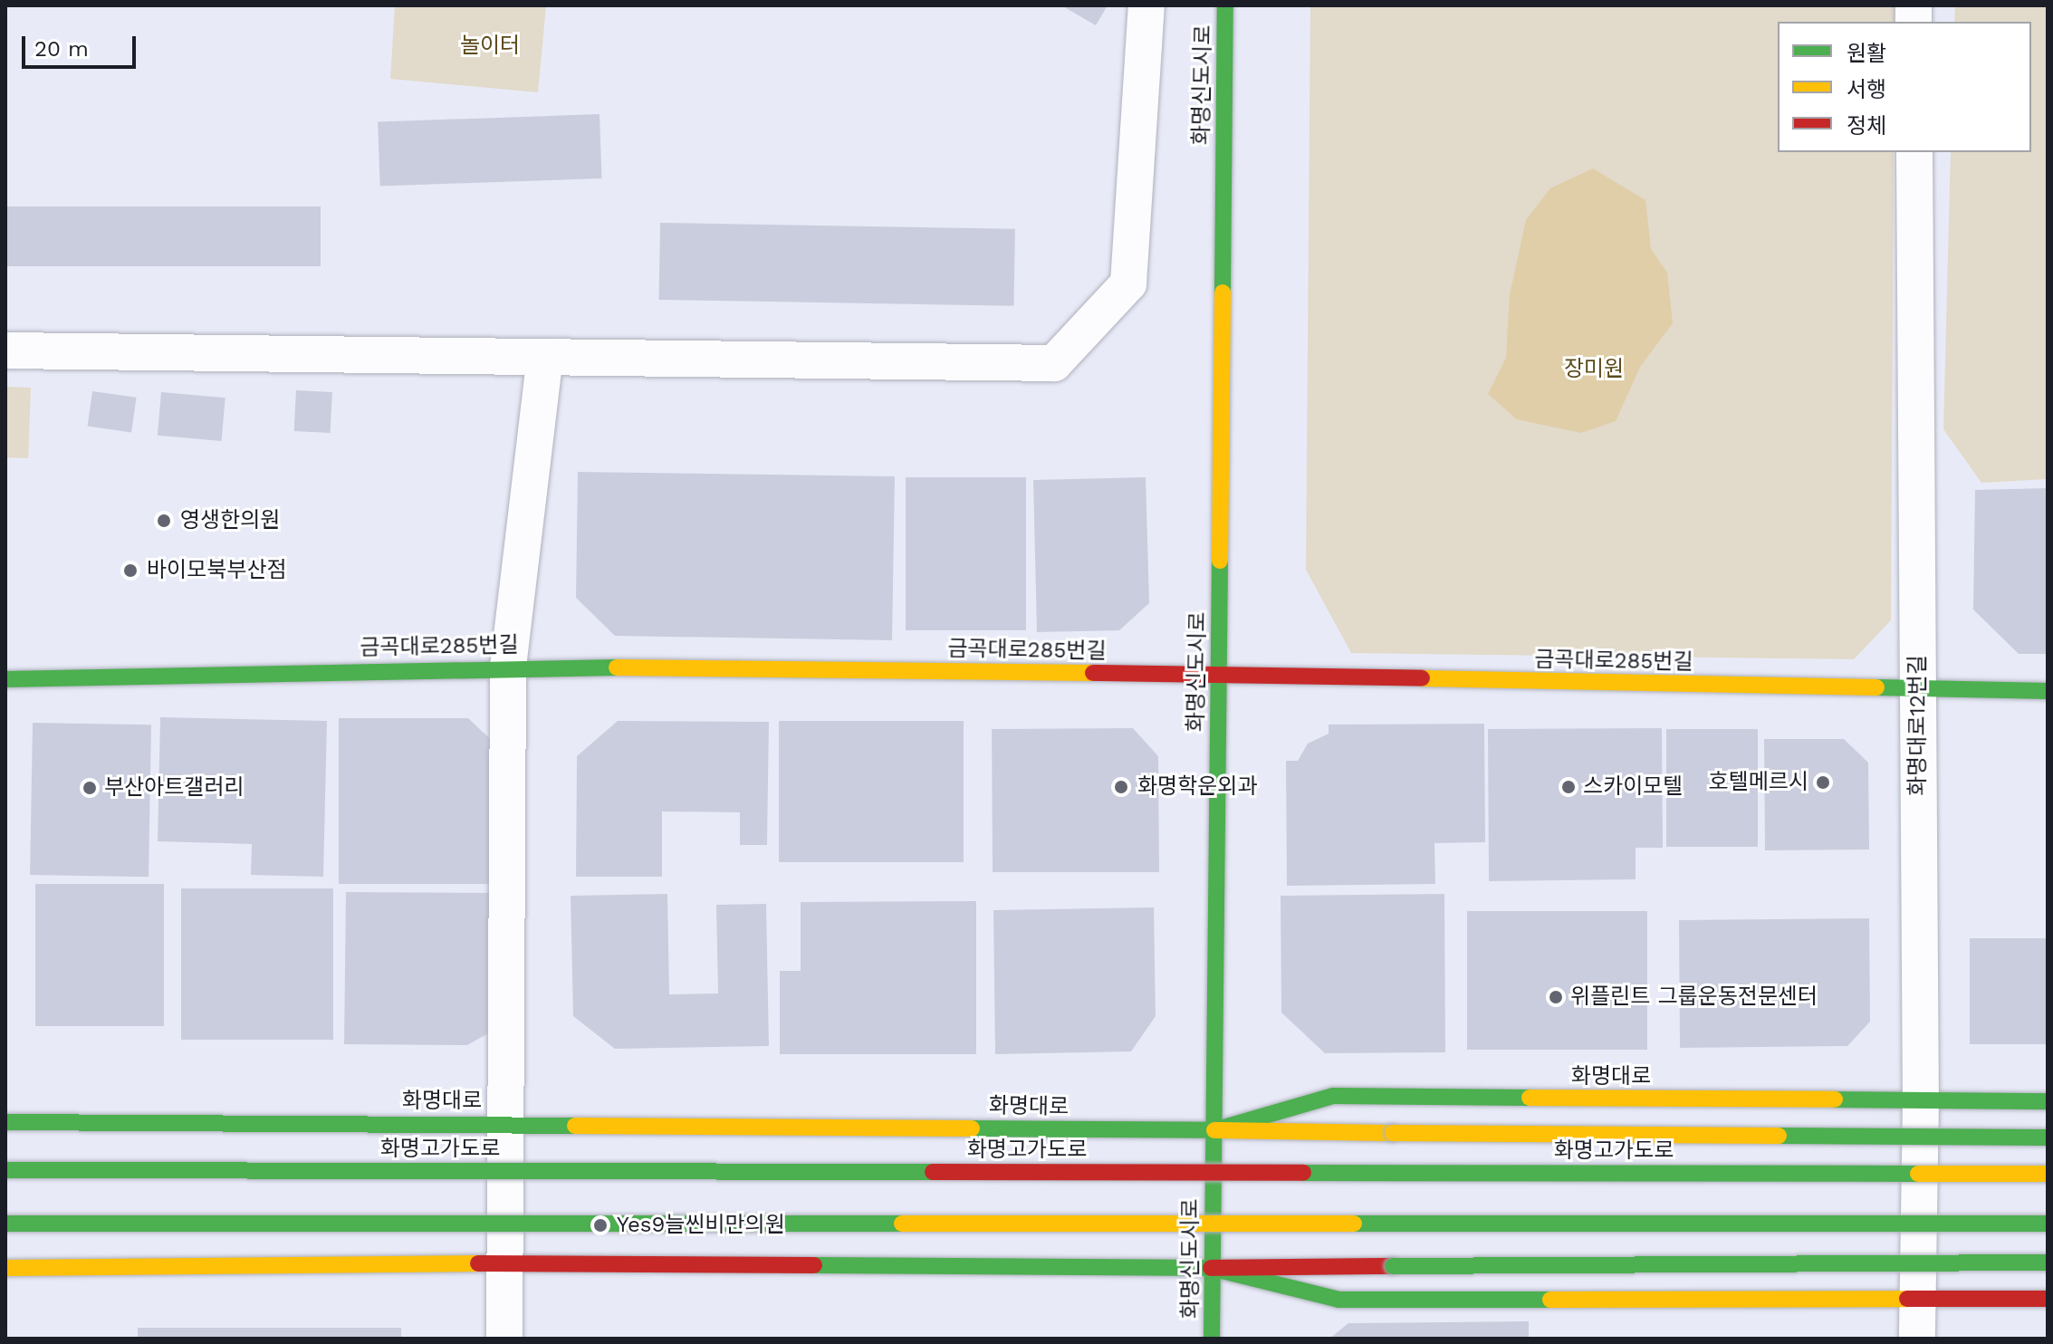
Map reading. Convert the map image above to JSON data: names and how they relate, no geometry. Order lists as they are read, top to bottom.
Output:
{
  "streets": {
    "main road": [
      "화명신도시로",
      "금곡대로285번길",
      "화명대로",
      "화명고가도로"
    ],
    "street": ["화명대로12번길"]
  },
  "crossings": [
    ["화명신도시로", "금곡대로285번길"],
    ["화명신도시로", "화명대로"],
    ["금곡대로285번길", "화명대로12번길"],
    ["화명대로12번길", "화명대로"]
  ],
  "parks": ["놀이터", "장미원"],
  "places": [
    "영생한의원",
    "바이모북부산점",
    "호텔메르시",
    "화명학운외과",
    "스카이모텔",
    "부산아트갤러리",
    "위플린트 그룹운동전문센터",
    "Yes9늘씬비만의원"
  ],
  "legend": ["원활", "서행", "정체"],
  "scale_bar": "20 m"
}
